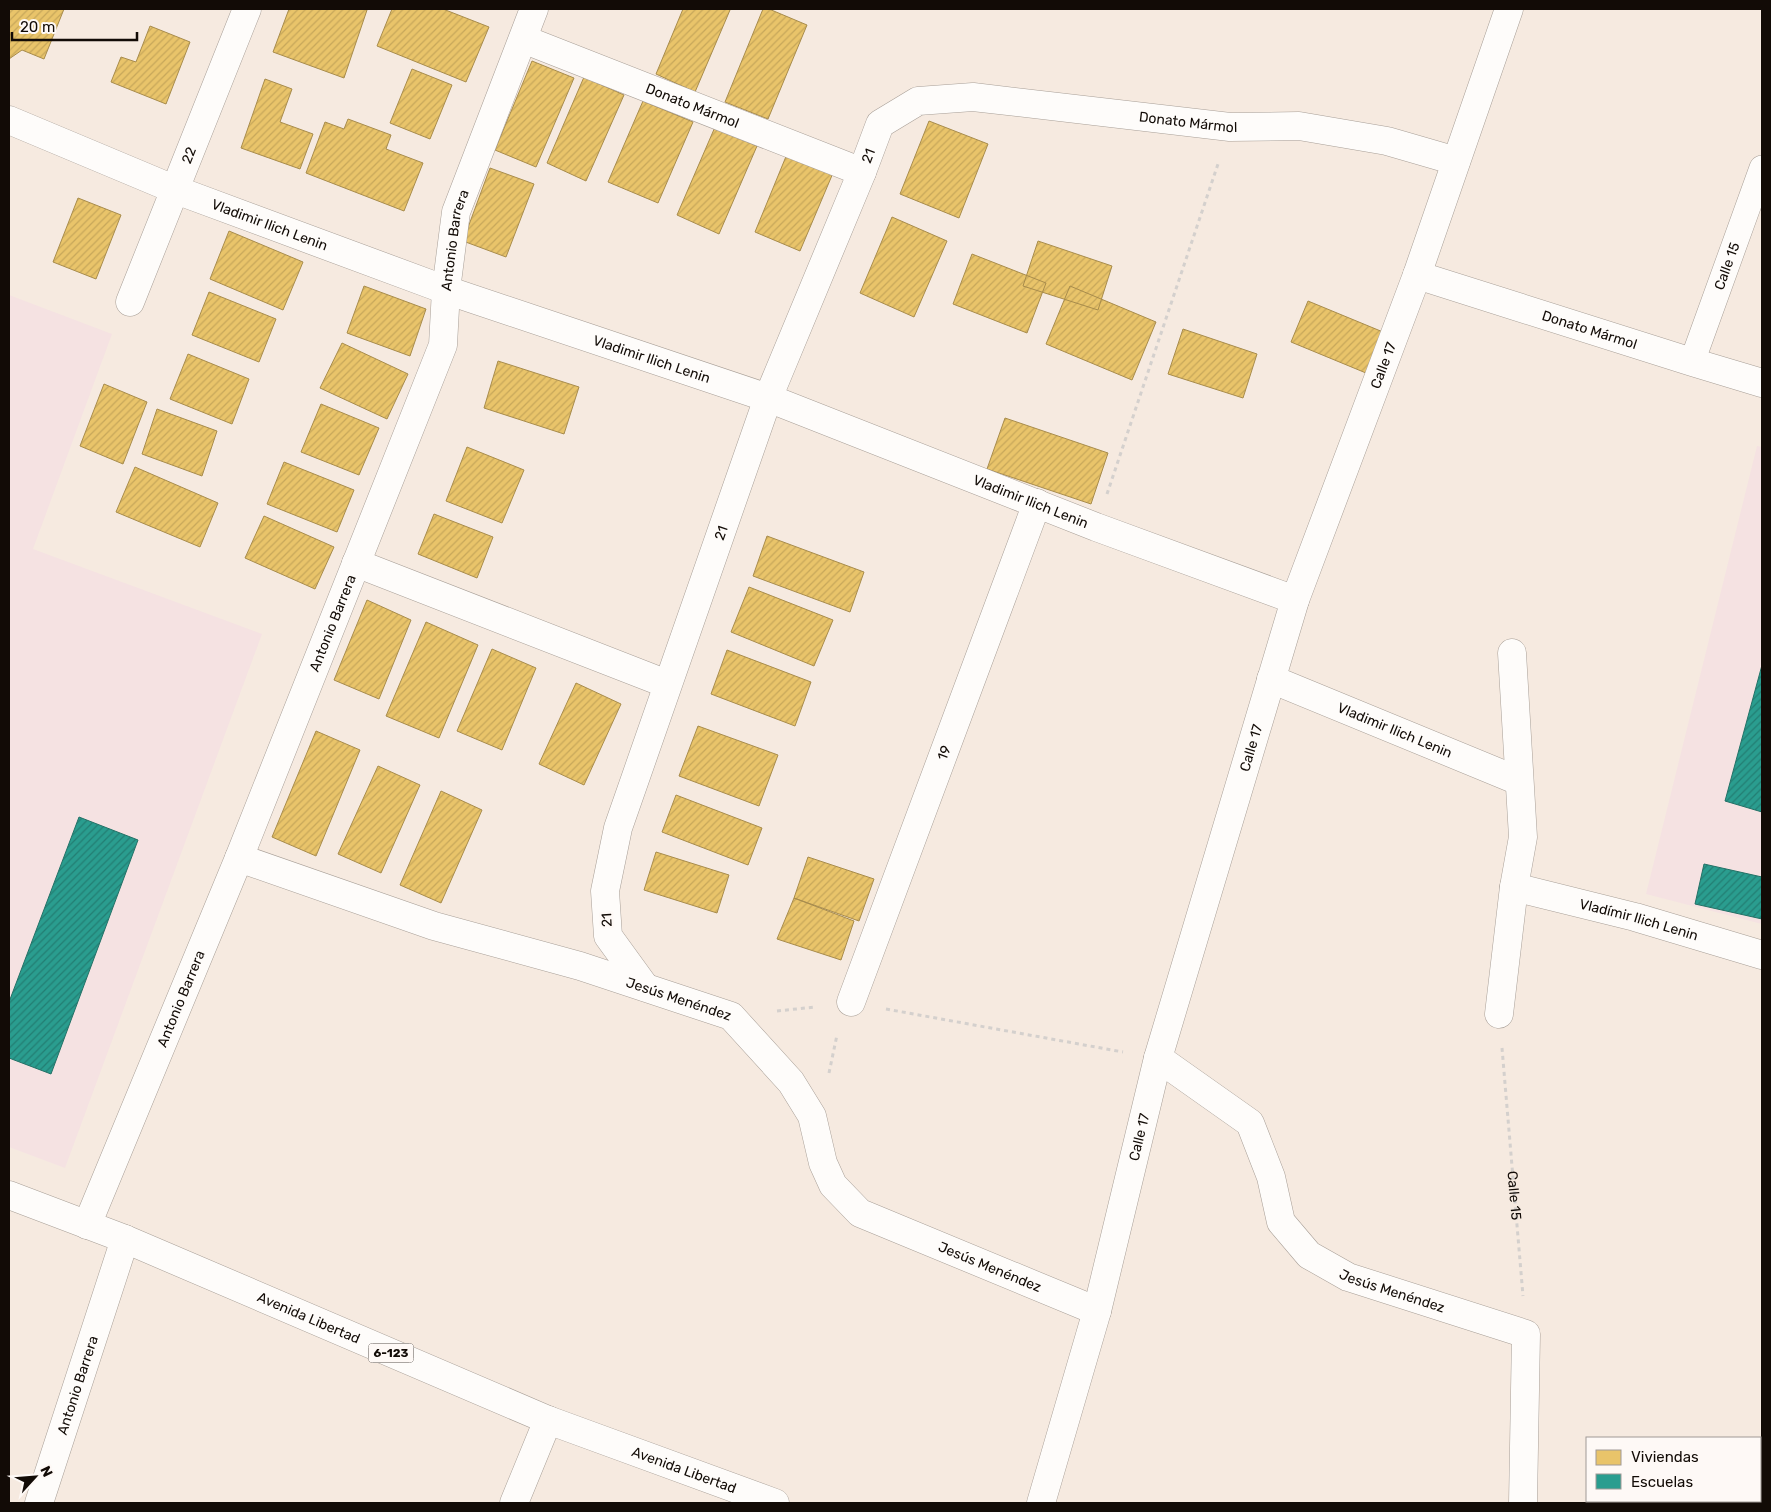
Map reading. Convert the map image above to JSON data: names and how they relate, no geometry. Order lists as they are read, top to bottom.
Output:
{
  "streets": {
    "street": [
      "Donato Mármol",
      "22",
      "21",
      "Vladimir Ilich Lenin",
      "Antonio Barrera",
      "Calle 17",
      "19",
      "Vladímir Ilich Lenin",
      "Jesús Menéndez",
      "Avenida Libertad",
      "6-123"
    ],
    "lane": ["Calle 15"]
  },
  "crossings": [
    ["Donato Mármol", "21"],
    ["Donato Mármol", "Antonio Barrera"],
    ["Donato Mármol", "Calle 15"],
    ["Donato Mármol", "Calle 17"],
    ["22", "Vladimir Ilich Lenin"],
    ["21", "Vladimir Ilich Lenin"],
    ["21", "Jesús Menéndez"],
    ["Vladimir Ilich Lenin", "Antonio Barrera"],
    ["Vladimir Ilich Lenin", "Calle 17"],
    ["Vladimir Ilich Lenin", "19"],
    ["Antonio Barrera", "Jesús Menéndez"],
    ["Antonio Barrera", "Avenida Libertad"],
    ["Calle 15", "Jesús Menéndez"],
    ["Calle 17", "Jesús Menéndez"]
  ],
  "legend": ["Viviendas", "Escuelas"],
  "scale_bar": "20 m",
  "north": "top right"
}
